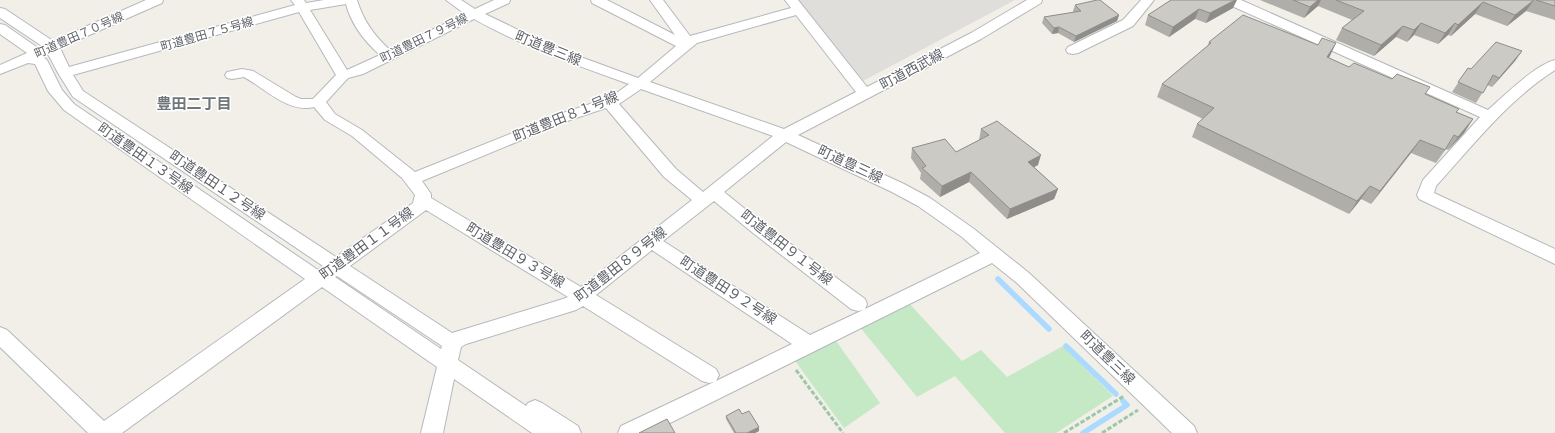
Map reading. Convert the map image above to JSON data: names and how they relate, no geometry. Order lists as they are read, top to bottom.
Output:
{
  "streets": {
    "street": [
      "町道豊田７５号線",
      "町道豊田７０号線",
      "町道豊田７９号線",
      "町道豊三線",
      "町道西武線",
      "町道豊田８１号線",
      "町道豊田１３号線",
      "町道豊田１２号線",
      "町道豊田１１号線",
      "町道豊田９１号線",
      "町道豊田９３号線",
      "町道豊田８９号線",
      "町道豊田９２号線"
    ]
  },
  "crossings": [
    ["町道豊田７５号線", "町道豊田１２号線"],
    ["町道豊田７０号線", "町道豊田１３号線"],
    ["町道豊田７０号線", "町道豊田１２号線"],
    ["町道豊田７９号線", "町道豊三線"],
    ["町道豊三線", "町道西武線"],
    ["町道豊三線", "町道豊田８１号線"],
    ["町道豊三線", "町道豊田８９号線"],
    ["町道西武線", "町道豊田８９号線"],
    ["町道豊田８１号線", "町道豊田１１号線"],
    ["町道豊田８１号線", "町道豊田９１号線"],
    ["町道豊田１３号線", "町道豊田１２号線"],
    ["町道豊田１３号線", "町道豊田１１号線"],
    ["町道豊田１３号線", "町道豊田８９号線"],
    ["町道豊田１２号線", "町道豊田１１号線"],
    ["町道豊田１１号線", "町道豊田９３号線"],
    ["町道豊田９１号線", "町道豊田８９号線"],
    ["町道豊田９３号線", "町道豊田８９号線"],
    ["町道豊田８９号線", "町道豊田９２号線"]
  ],
  "districts": ["豊田二丁目"]
}
